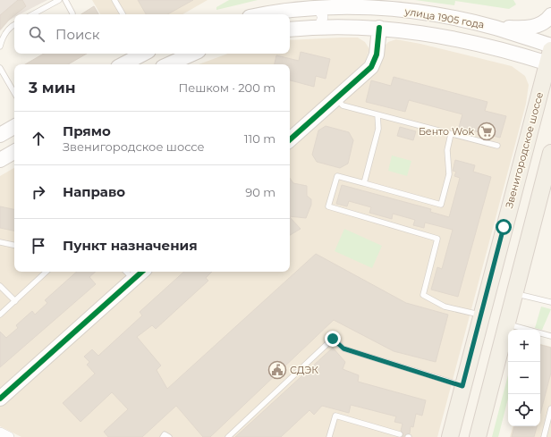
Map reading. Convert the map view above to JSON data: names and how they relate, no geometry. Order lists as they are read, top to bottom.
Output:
{
  "streets": {
    "main road": ["улица 1905 года", "Звенигородское шоссе"]
  },
  "crossings": [
    ["улица 1905 года", "Звенигородское шоссе"]
  ],
  "places": {
    "supermarket": ["Бенто Wok"],
    "public building": ["СДЭК"]
  },
  "page": {
    "search": "Поиск",
    "heading": ["3 мин", "Пешком · 200 m"],
    "list": [
      ["Прямо", "Звенигородское шоссе", "110 m"],
      ["Направо", "90 m"],
      "Пункт назначения"
    ],
    "map_buttons": ["+", "−"]
  }
}
